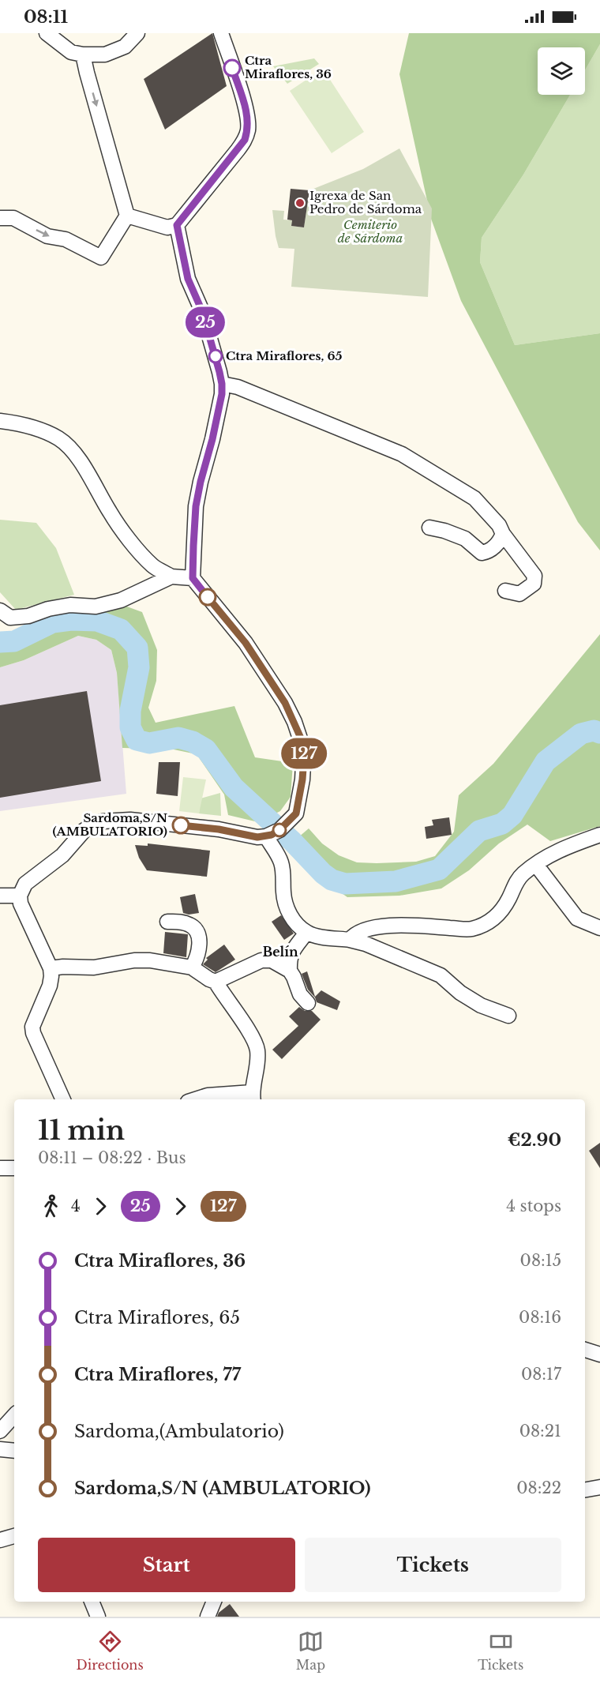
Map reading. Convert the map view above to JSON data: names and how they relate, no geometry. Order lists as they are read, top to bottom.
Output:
{
  "districts": ["Belín"],
  "parks": ["Cemiterio de Sárdoma"],
  "places": [
    "Ctra Miraflores, 36",
    "Igrexa de San Pedro de Sárdoma",
    "Ctra Miraflores, 65",
    "Sardoma,S/N (AMBULATORIO)"
  ],
  "lines": ["bus line 25", "bus line 127"],
  "page": {
    "status": "08:11",
    "on_map": ["25", "127"],
    "heading": ["11 min", "08:11 – 08:22 · Bus", "€2.90"],
    "legs": [
      "4",
      "25",
      "127",
      "4 stops"
    ],
    "list": [
      {
        "name": "Ctra Miraflores, 36",
        "value": "08:15"
      },
      {
        "name": "Ctra Miraflores, 65",
        "value": "08:16"
      },
      {
        "name": "Ctra Miraflores, 77",
        "value": "08:17"
      },
      {
        "name": "Sardoma,(Ambulatorio)",
        "value": "08:21"
      },
      {
        "name": "Sardoma,S/N (AMBULATORIO)",
        "value": "08:22"
      }
    ],
    "buttons": ["Start", "Tickets"],
    "tabs": ["Directions", "Map", "Tickets"]
  }
}
